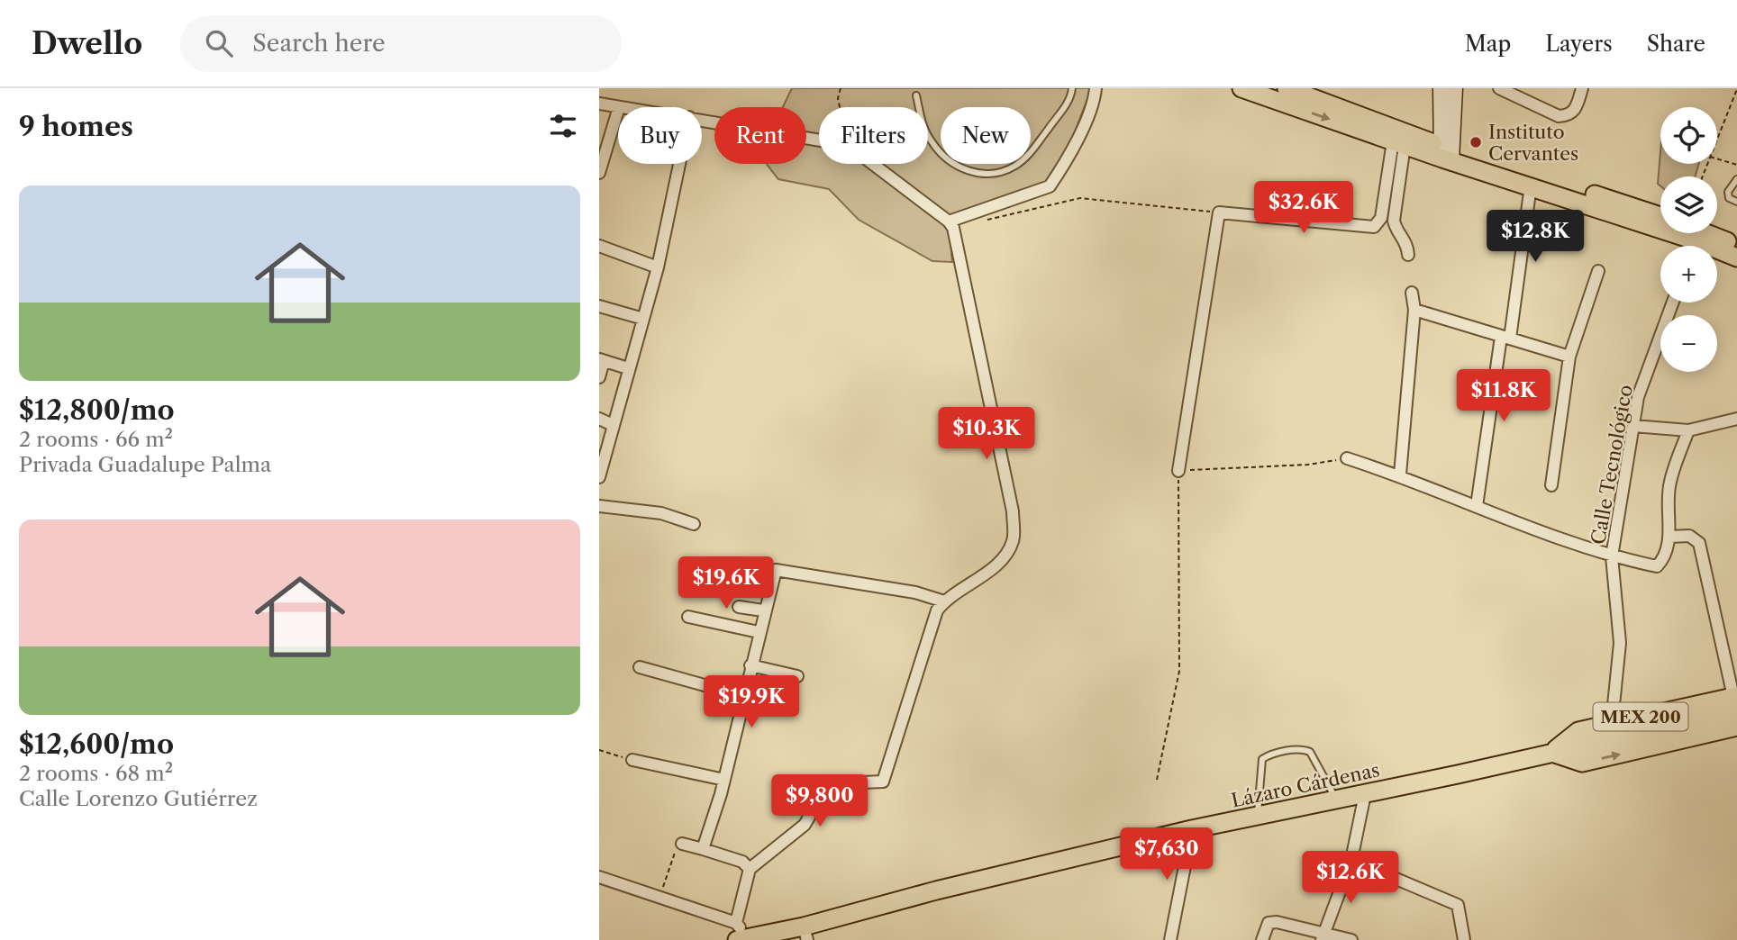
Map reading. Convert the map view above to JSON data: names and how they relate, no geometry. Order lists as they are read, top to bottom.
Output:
{
  "streets": {
    "main road": ["MEX 200", "Lázaro Cárdenas"],
    "street": ["Calle Tecnológico"]
  },
  "crossings": [
    ["Calle Tecnológico", "MEX 200"],
    ["MEX 200", "Lázaro Cárdenas"]
  ],
  "places": ["Instituto Cervantes"],
  "page": {
    "header": "Dwello",
    "search": "Search here",
    "nav": ["Map", "Layers", "Share"],
    "heading": "9 homes",
    "map_buttons": ["+", "−"],
    "chip": [
      "Buy",
      "Rent",
      "Filters",
      "New"
    ],
    "list": [
      {
        "name": "$12,800/mo",
        "note": "2 rooms · 66 m² · Privada Guadalupe Palma"
      },
      {
        "name": "$12,600/mo",
        "note": "2 rooms · 68 m² · Calle Lorenzo Gutiérrez"
      }
    ],
    "price": [
      "$32.6K",
      "$12.8K",
      "$11.8K",
      "$10.3K",
      "$19.6K",
      "$19.9K",
      "$9,800",
      "$7,630",
      "$12.6K"
    ]
  }
}
